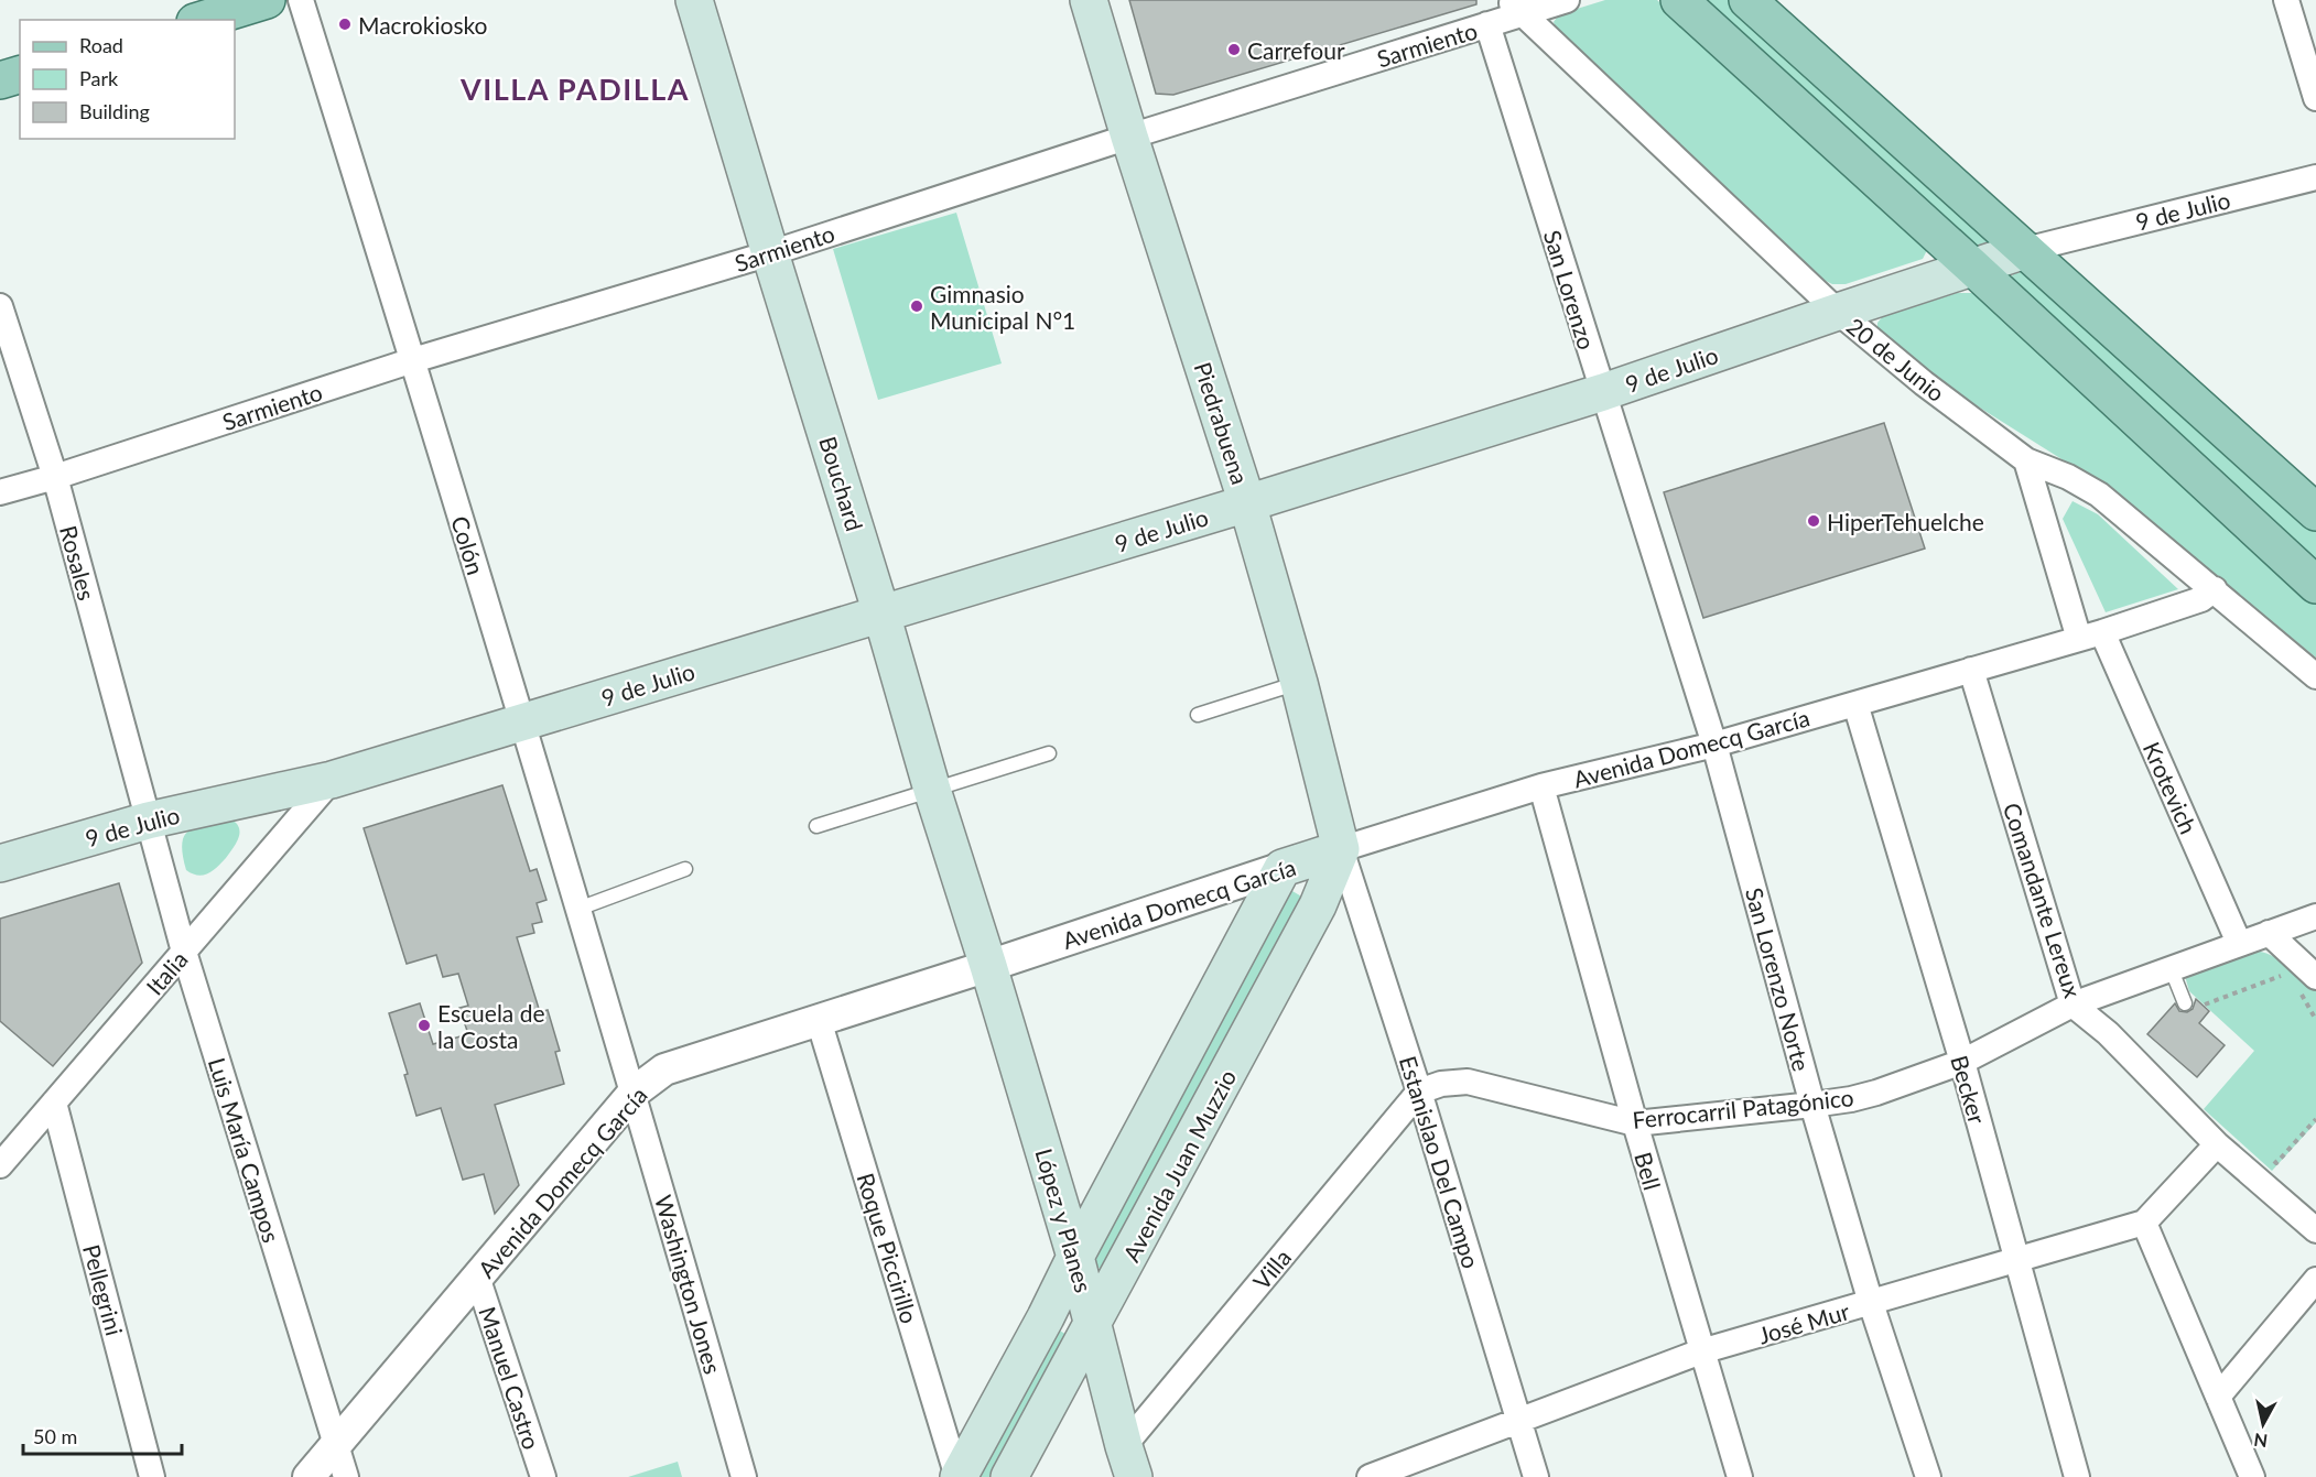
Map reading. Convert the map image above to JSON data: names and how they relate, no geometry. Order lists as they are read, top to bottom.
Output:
{
  "streets": {
    "main road": [
      "9 de Julio",
      "Piedrabuena",
      "Bouchard",
      "Avenida Domecq García",
      "Avenida Juan Muzzio",
      "López y Planes"
    ],
    "street": [
      "Sarmiento",
      "San Lorenzo",
      "20 de Junio",
      "Colón",
      "Rosales",
      "Krotevich",
      "Comandante Lereux",
      "Italia",
      "San Lorenzo Norte",
      "Becker",
      "Ferrocarril Patagónico",
      "Luis María Campos",
      "Estanislao Del Campo",
      "Bell",
      "Roque Piccirillo",
      "Villa",
      "Washington Jones",
      "Pellegrini",
      "José Mur",
      "Manuel Castro"
    ]
  },
  "crossings": [
    ["Sarmiento", "San Lorenzo"],
    ["Sarmiento", "20 de Junio"],
    ["Sarmiento", "Piedrabuena"],
    ["Sarmiento", "Bouchard"],
    ["Sarmiento", "Colón"],
    ["Sarmiento", "Rosales"],
    ["9 de Julio", "San Lorenzo"],
    ["9 de Julio", "20 de Junio"],
    ["9 de Julio", "Piedrabuena"],
    ["9 de Julio", "Bouchard"],
    ["9 de Julio", "Colón"],
    ["9 de Julio", "Rosales"],
    ["9 de Julio", "Italia"],
    ["9 de Julio", "Luis María Campos"],
    ["San Lorenzo", "Avenida Domecq García"],
    ["San Lorenzo", "San Lorenzo Norte"],
    ["20 de Junio", "Avenida Domecq García"],
    ["20 de Junio", "Krotevich"],
    ["Piedrabuena", "Avenida Domecq García"],
    ["Piedrabuena", "Estanislao Del Campo"],
    ["Piedrabuena", "Avenida Juan Muzzio"],
    ["Bouchard", "Avenida Domecq García"],
    ["Bouchard", "López y Planes"],
    ["Colón", "Avenida Domecq García"],
    ["Colón", "Washington Jones"],
    ["Rosales", "Luis María Campos"],
    ["Avenida Domecq García", "Krotevich"],
    ["Avenida Domecq García", "Comandante Lereux"],
    ["Avenida Domecq García", "San Lorenzo Norte"],
    ["Avenida Domecq García", "Becker"],
    ["Avenida Domecq García", "Luis María Campos"],
    ["Avenida Domecq García", "Estanislao Del Campo"],
    ["Avenida Domecq García", "Avenida Juan Muzzio"],
    ["Avenida Domecq García", "Bell"],
    ["Avenida Domecq García", "López y Planes"],
    ["Avenida Domecq García", "Roque Piccirillo"],
    ["Avenida Domecq García", "Washington Jones"],
    ["Avenida Domecq García", "Manuel Castro"],
    ["Krotevich", "Ferrocarril Patagónico"],
    ["Comandante Lereux", "Ferrocarril Patagónico"],
    ["Italia", "Luis María Campos"],
    ["Italia", "Pellegrini"],
    ["San Lorenzo Norte", "Ferrocarril Patagónico"],
    ["San Lorenzo Norte", "José Mur"],
    ["Becker", "Ferrocarril Patagónico"],
    ["Becker", "José Mur"],
    ["Ferrocarril Patagónico", "Estanislao Del Campo"],
    ["Ferrocarril Patagónico", "Bell"],
    ["Ferrocarril Patagónico", "Villa"],
    ["Estanislao Del Campo", "Avenida Juan Muzzio"],
    ["Estanislao Del Campo", "Villa"],
    ["Estanislao Del Campo", "José Mur"],
    ["Avenida Juan Muzzio", "López y Planes"],
    ["Avenida Juan Muzzio", "Roque Piccirillo"],
    ["Bell", "José Mur"],
    ["López y Planes", "Villa"]
  ],
  "districts": ["VILLA PADILLA"],
  "places": [
    "Macrokiosko",
    "Carrefour",
    "Gimnasio Municipal N°1",
    "HiperTehuelche",
    "Escuela de la Costa"
  ],
  "legend": ["Road", "Park", "Building"],
  "scale_bar": "50 m",
  "north": "bottom"
}
